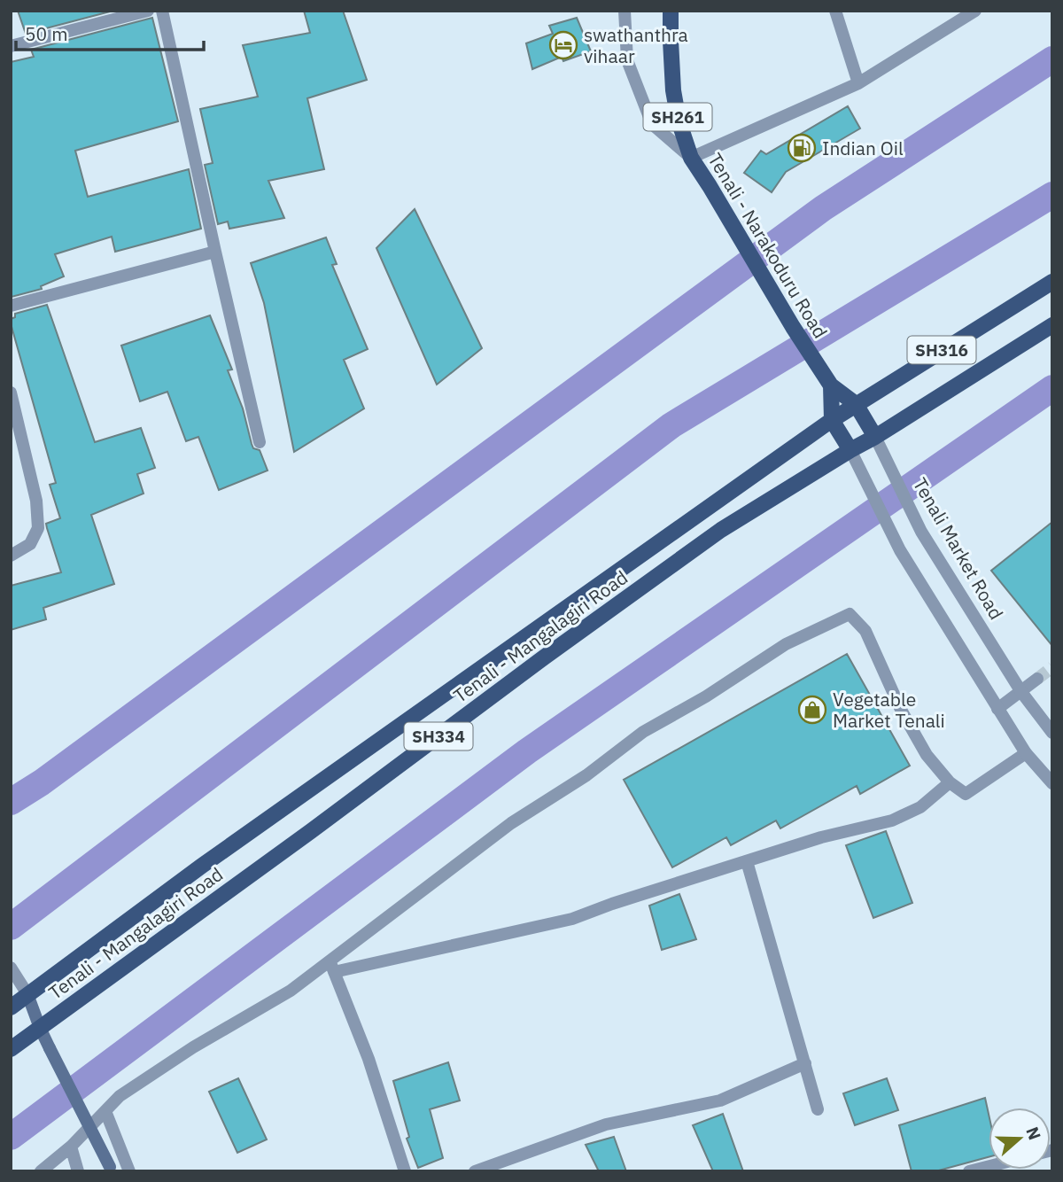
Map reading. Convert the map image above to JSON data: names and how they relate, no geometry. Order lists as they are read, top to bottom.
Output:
{
  "streets": {
    "main road": [
      "SH261",
      "Tenali - Narakoduru Road",
      "SH316",
      "Tenali Market Road",
      "Tenali - Mangalagiri Road",
      "SH334"
    ]
  },
  "crossings": [
    ["Tenali - Narakoduru Road", "Tenali Market Road"],
    ["SH316", "Tenali Market Road"],
    ["SH316", "SH334"],
    ["Tenali Market Road", "Tenali - Mangalagiri Road"]
  ],
  "places": {
    "hotel": ["swathanthra vihaar"],
    "fuel station": ["Indian Oil"],
    "shop": ["Vegetable Market Tenali"]
  },
  "scale_bar": "50 m",
  "north": "right"
}
